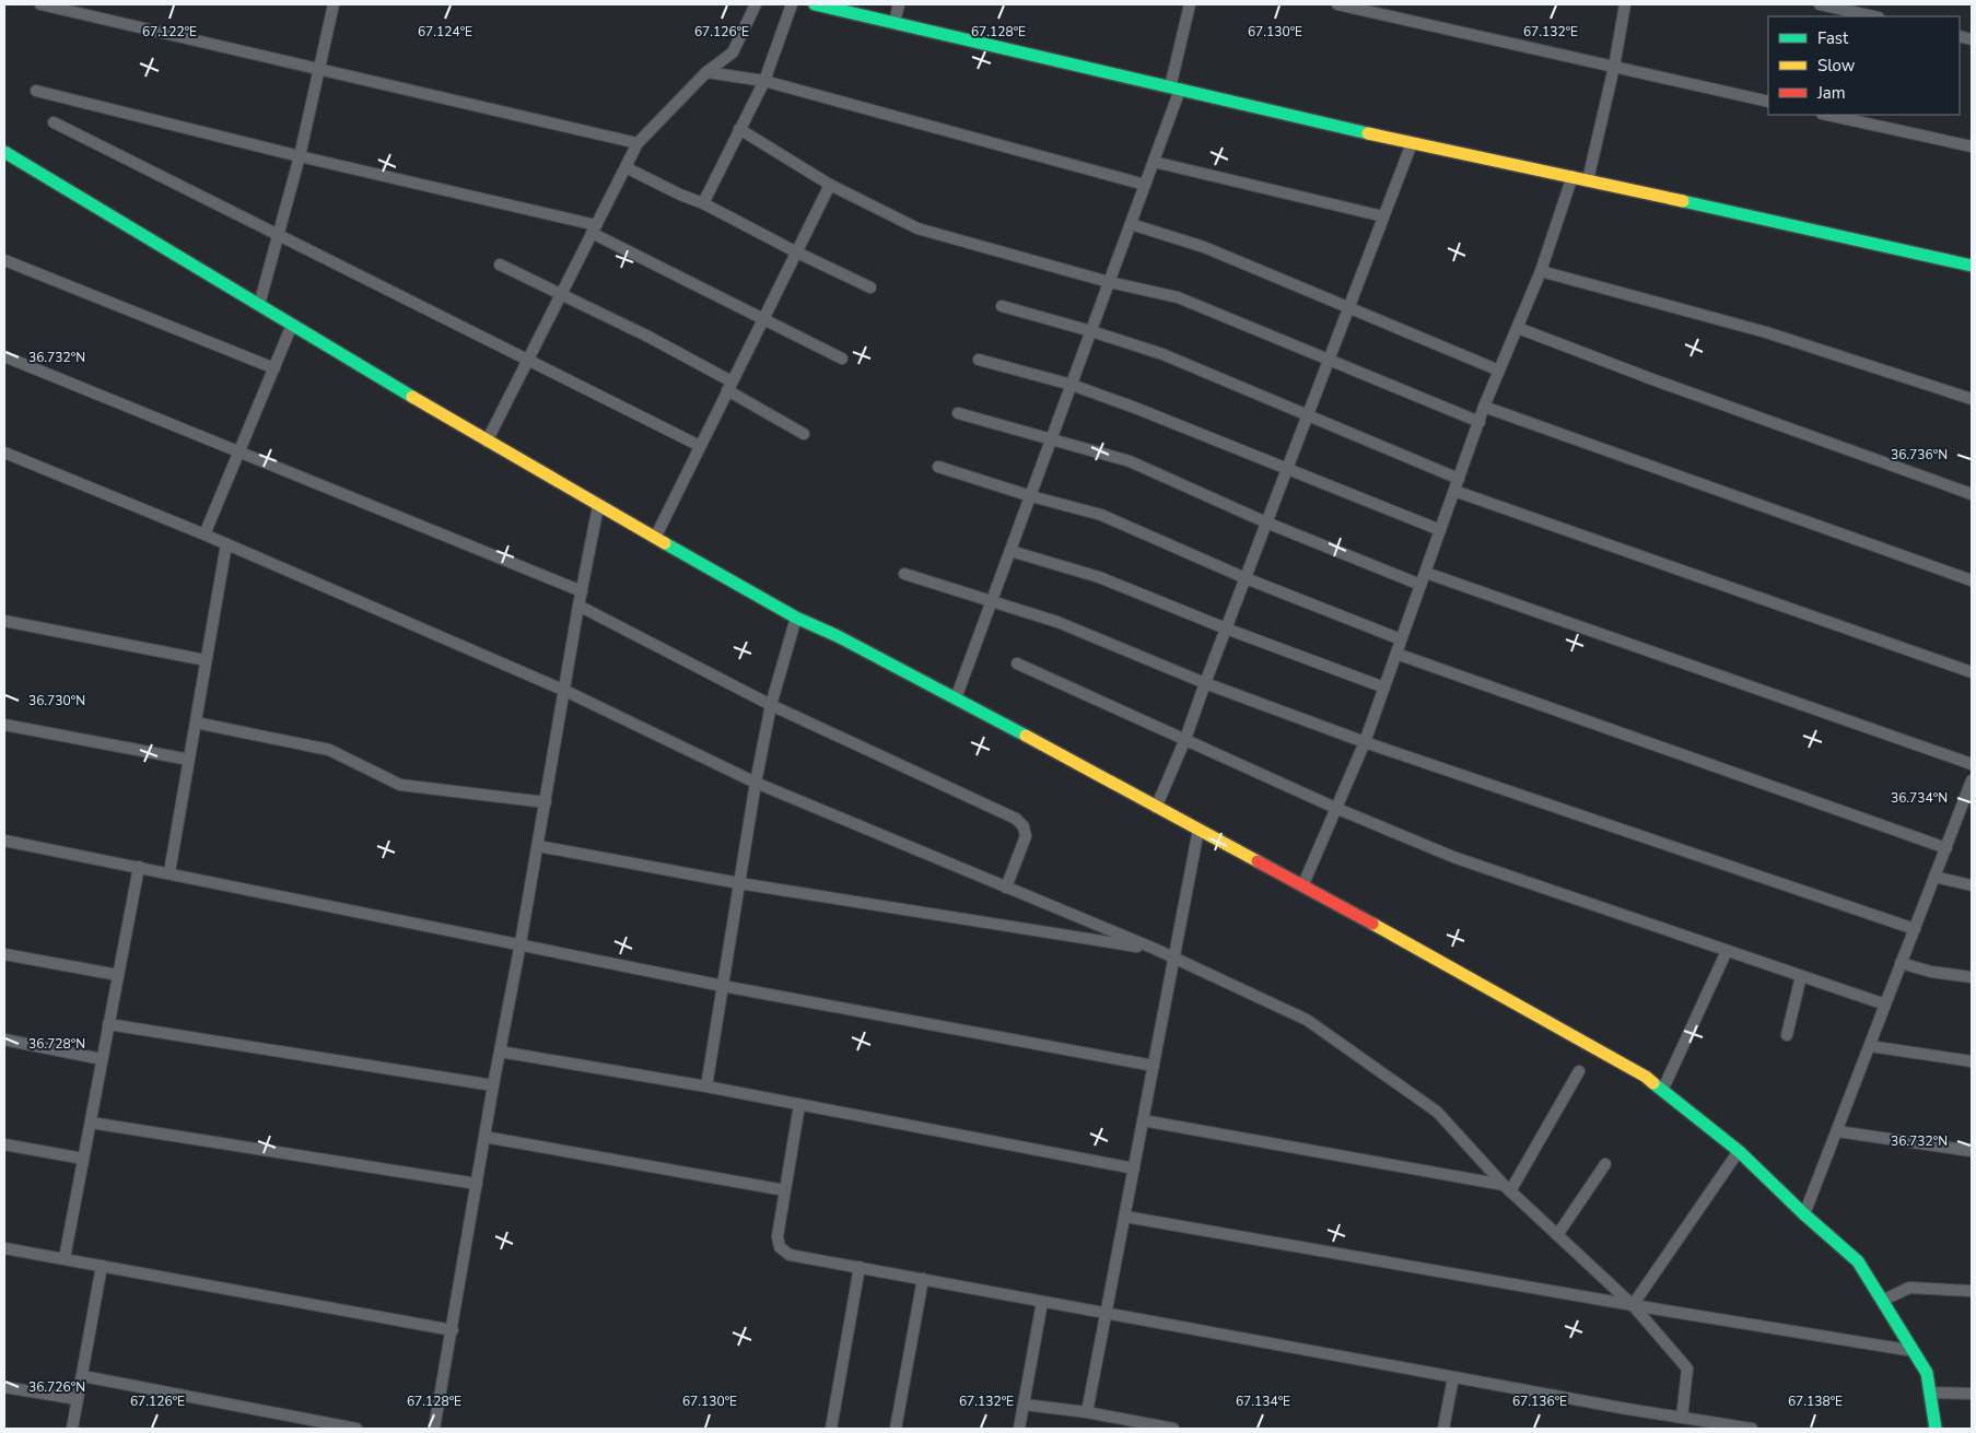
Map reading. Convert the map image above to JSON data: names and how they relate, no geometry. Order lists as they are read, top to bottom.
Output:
{
  "legend": ["Fast", "Slow", "Jam"],
  "coordinates": [
    "67.124°E",
    "67.122°E",
    "67.126°E",
    "67.128°E",
    "67.130°E",
    "67.132°E",
    "36.732°N",
    "36.736°N",
    "36.730°N",
    "36.734°N",
    "36.728°N",
    "36.726°N",
    "67.134°E",
    "67.136°E",
    "67.138°E"
  ]
}
